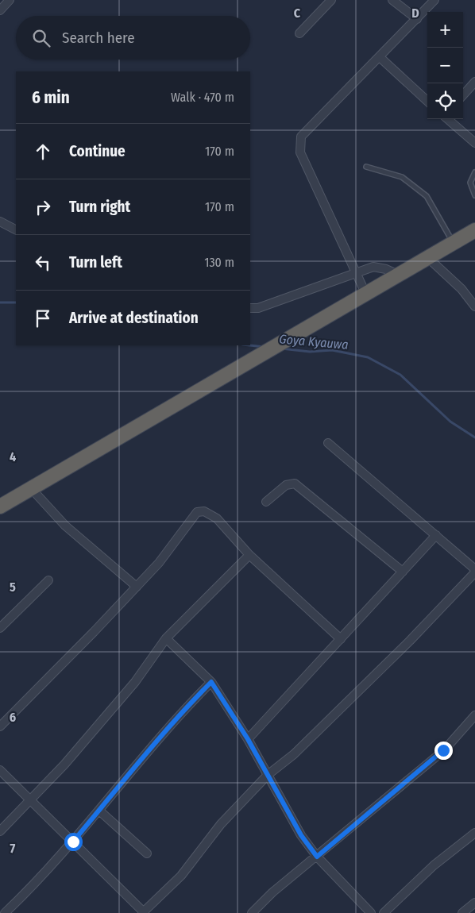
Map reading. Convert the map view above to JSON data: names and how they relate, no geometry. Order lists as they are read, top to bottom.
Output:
{
  "water": ["Goya Kyauwa"],
  "page": {
    "map_buttons": ["+", "−"],
    "search": "Search here",
    "heading": ["6 min", "Walk · 470 m"],
    "list": [
      ["Continue", "170 m"],
      ["Turn right", "170 m"],
      ["Turn left", "130 m"],
      "Arrive at destination"
    ]
  },
  "grid": {
    "columns": ["C", "D"],
    "rows": [
      "4",
      "5",
      "6",
      "7"
    ]
  }
}
